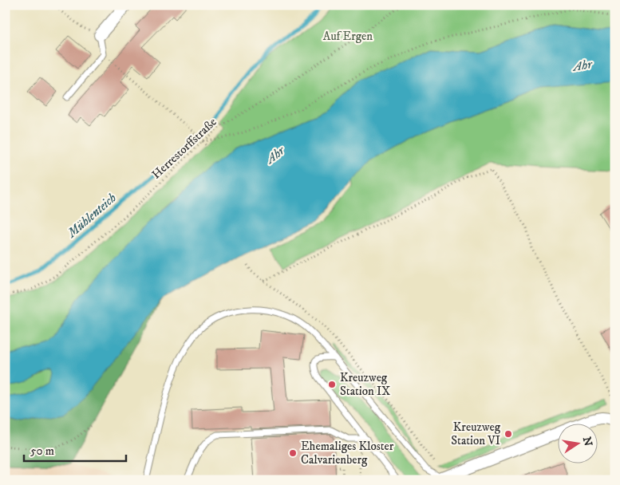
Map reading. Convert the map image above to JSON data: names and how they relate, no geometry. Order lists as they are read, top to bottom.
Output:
{
  "streets": {
    "path": ["Herrestorffstraße"]
  },
  "water": ["Ahr", "Mühlenteich"],
  "parks": ["Auf Ergen"],
  "places": ["Kreuzweg Station IX", "Kreuzweg Station VI", "Ehemaliges Kloster Calvarienberg"],
  "scale_bar": "50 m",
  "north": "right"
}
